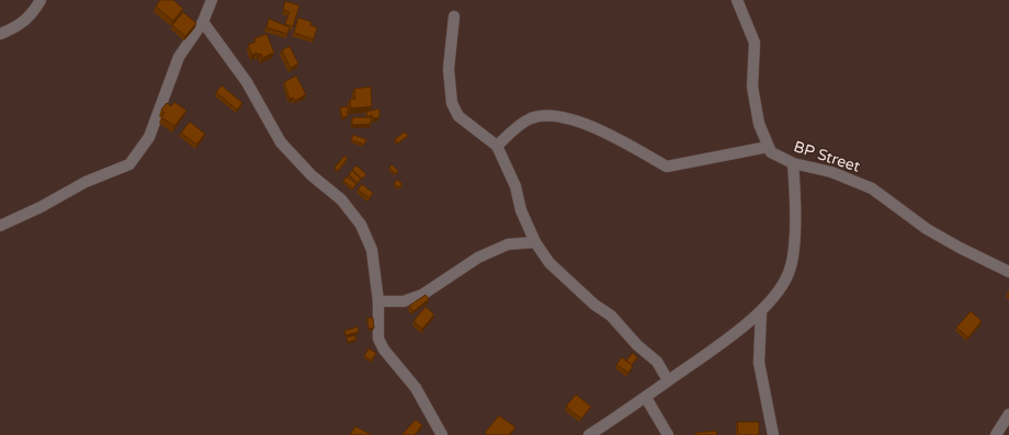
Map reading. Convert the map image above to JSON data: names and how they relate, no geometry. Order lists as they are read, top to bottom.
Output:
{
  "streets": {
    "street": ["BP Street"]
  }
}
